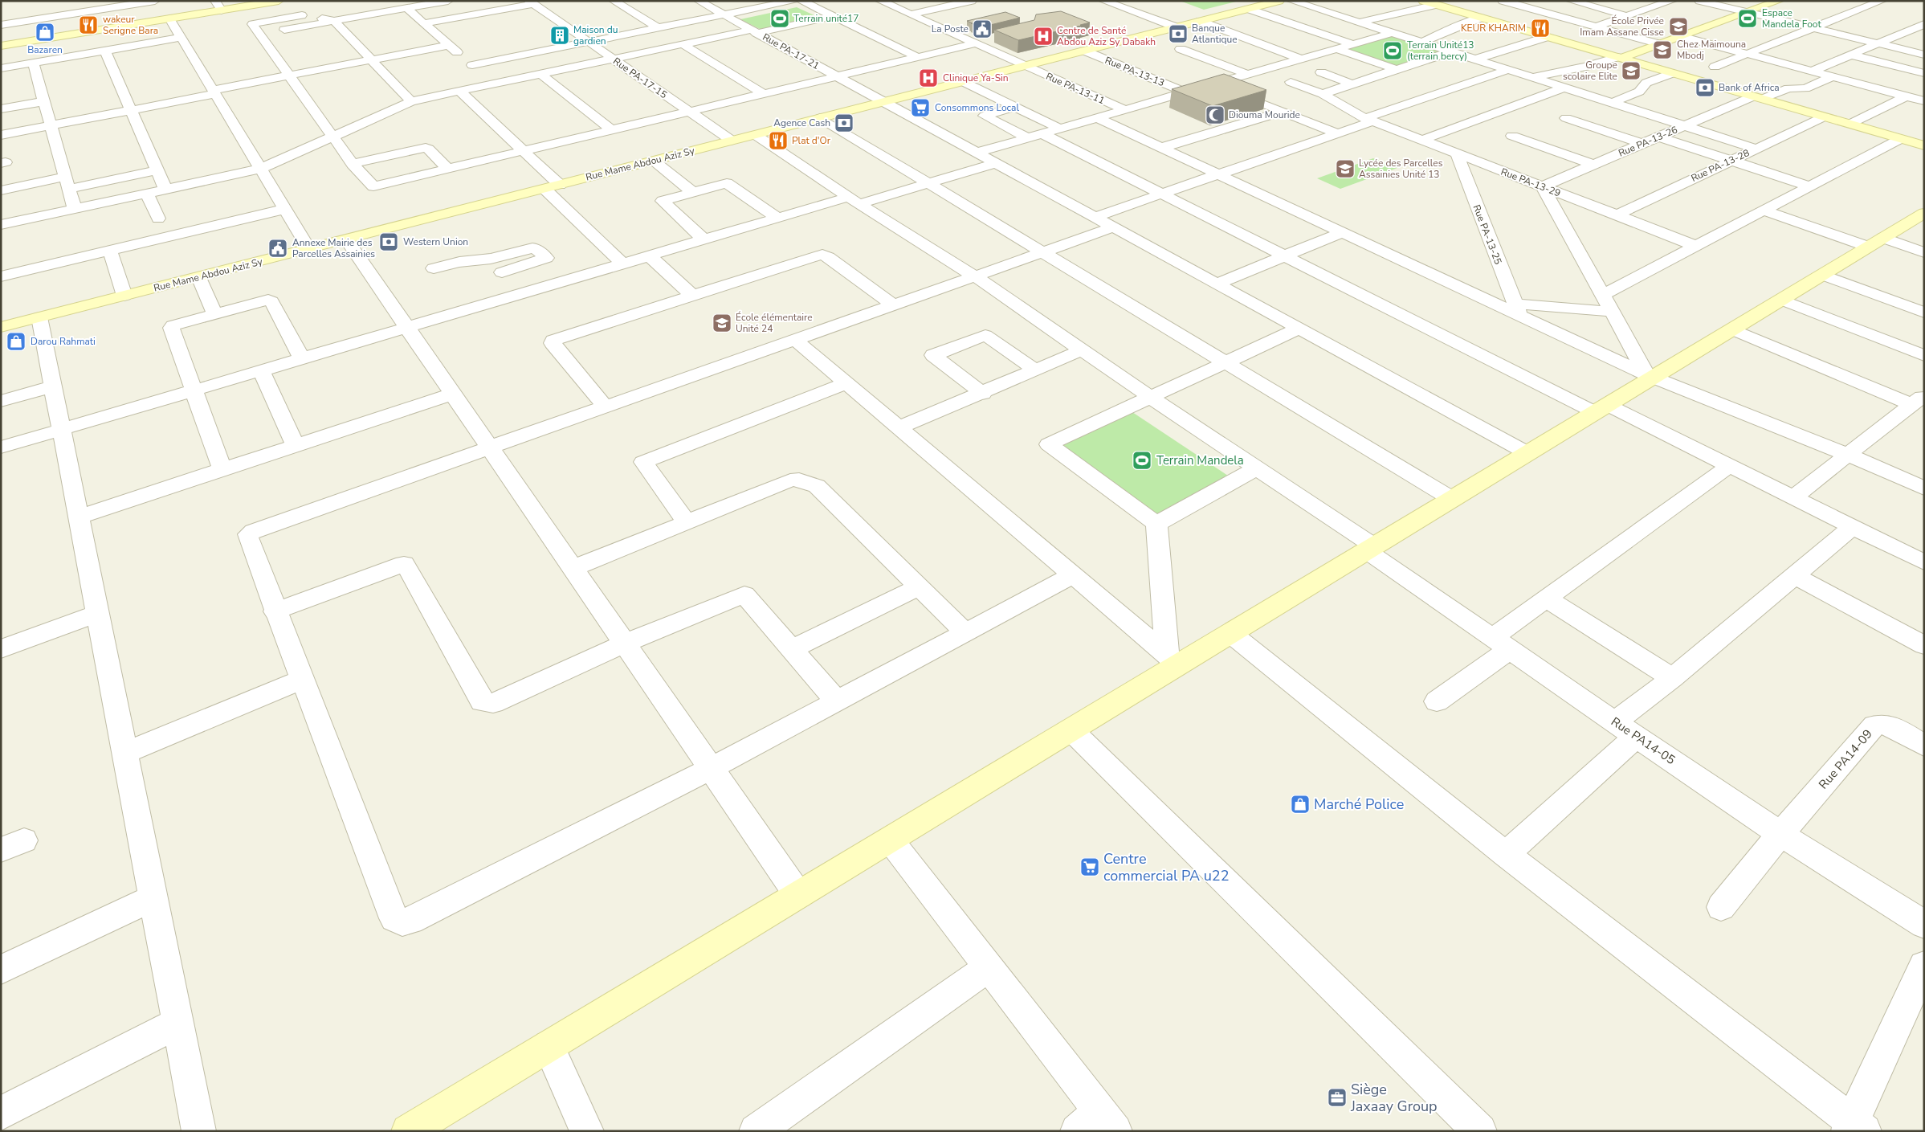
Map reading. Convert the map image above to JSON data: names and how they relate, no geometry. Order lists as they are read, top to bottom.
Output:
{
  "streets": {
    "street": [
      "Rue PA-17-21",
      "Rue PA-13-13",
      "Rue PA-17-15",
      "Rue PA-13-11",
      "Rue PA-13-26",
      "Rue Mame Abdou Aziz Sy",
      "Rue PA-13-28",
      "Rue PA-13-29",
      "Rue PA-13-25",
      "Rue PA14-05",
      "Rue PA14-09"
    ]
  },
  "crossings": [
    ["Rue PA-17-21", "Rue Mame Abdou Aziz Sy"],
    ["Rue PA-13-13", "Rue Mame Abdou Aziz Sy"],
    ["Rue PA-17-15", "Rue Mame Abdou Aziz Sy"],
    ["Rue PA-13-11", "Rue Mame Abdou Aziz Sy"],
    ["Rue PA-13-26", "Rue PA-13-29"],
    ["Rue Mame Abdou Aziz Sy", "Rue PA14-05"],
    ["Rue PA-13-28", "Rue PA-13-29"],
    ["Rue PA-13-29", "Rue PA-13-25"],
    ["Rue PA14-05", "Rue PA14-09"]
  ],
  "places": {
    "sports": [
      "Terrain unité17",
      "Espace Mandela Foot",
      "Terrain Unité13 (terrain bercy)",
      "Terrain Mandela"
    ],
    "restaurant": ["wakeur Serigne Bara", "KEUR KHARIM", "Plat d'Or"],
    "school or university": [
      "École Privée Imam Assane Cisse",
      "Chez Maimouna Mbodj",
      "Groupe scolaire Elite",
      "Lycée des Parcelles Assainies Unité 13",
      "École élémentaire Unité 24"
    ],
    "public building": ["La Poste", "Annexe Mairie des Parcelles Assainies"],
    "shop": ["Bazaren", "Darou Rahmati", "Marché Police"],
    "bank": [
      "Banque Atlantique",
      "Bank of Africa",
      "Agence Cash",
      "Western Union"
    ],
    "building": ["Maison du gardien"],
    "hospital": ["Centre de Santé Abdou Aziz Sy Dabakh", "Clinique Ya-Sin"],
    "supermarket": ["Consommons Local", "Centre commercial PA u22"],
    "mosque": ["Diouma Mouride"],
    "office": ["Siège Jaxaay Group"]
  }
}
